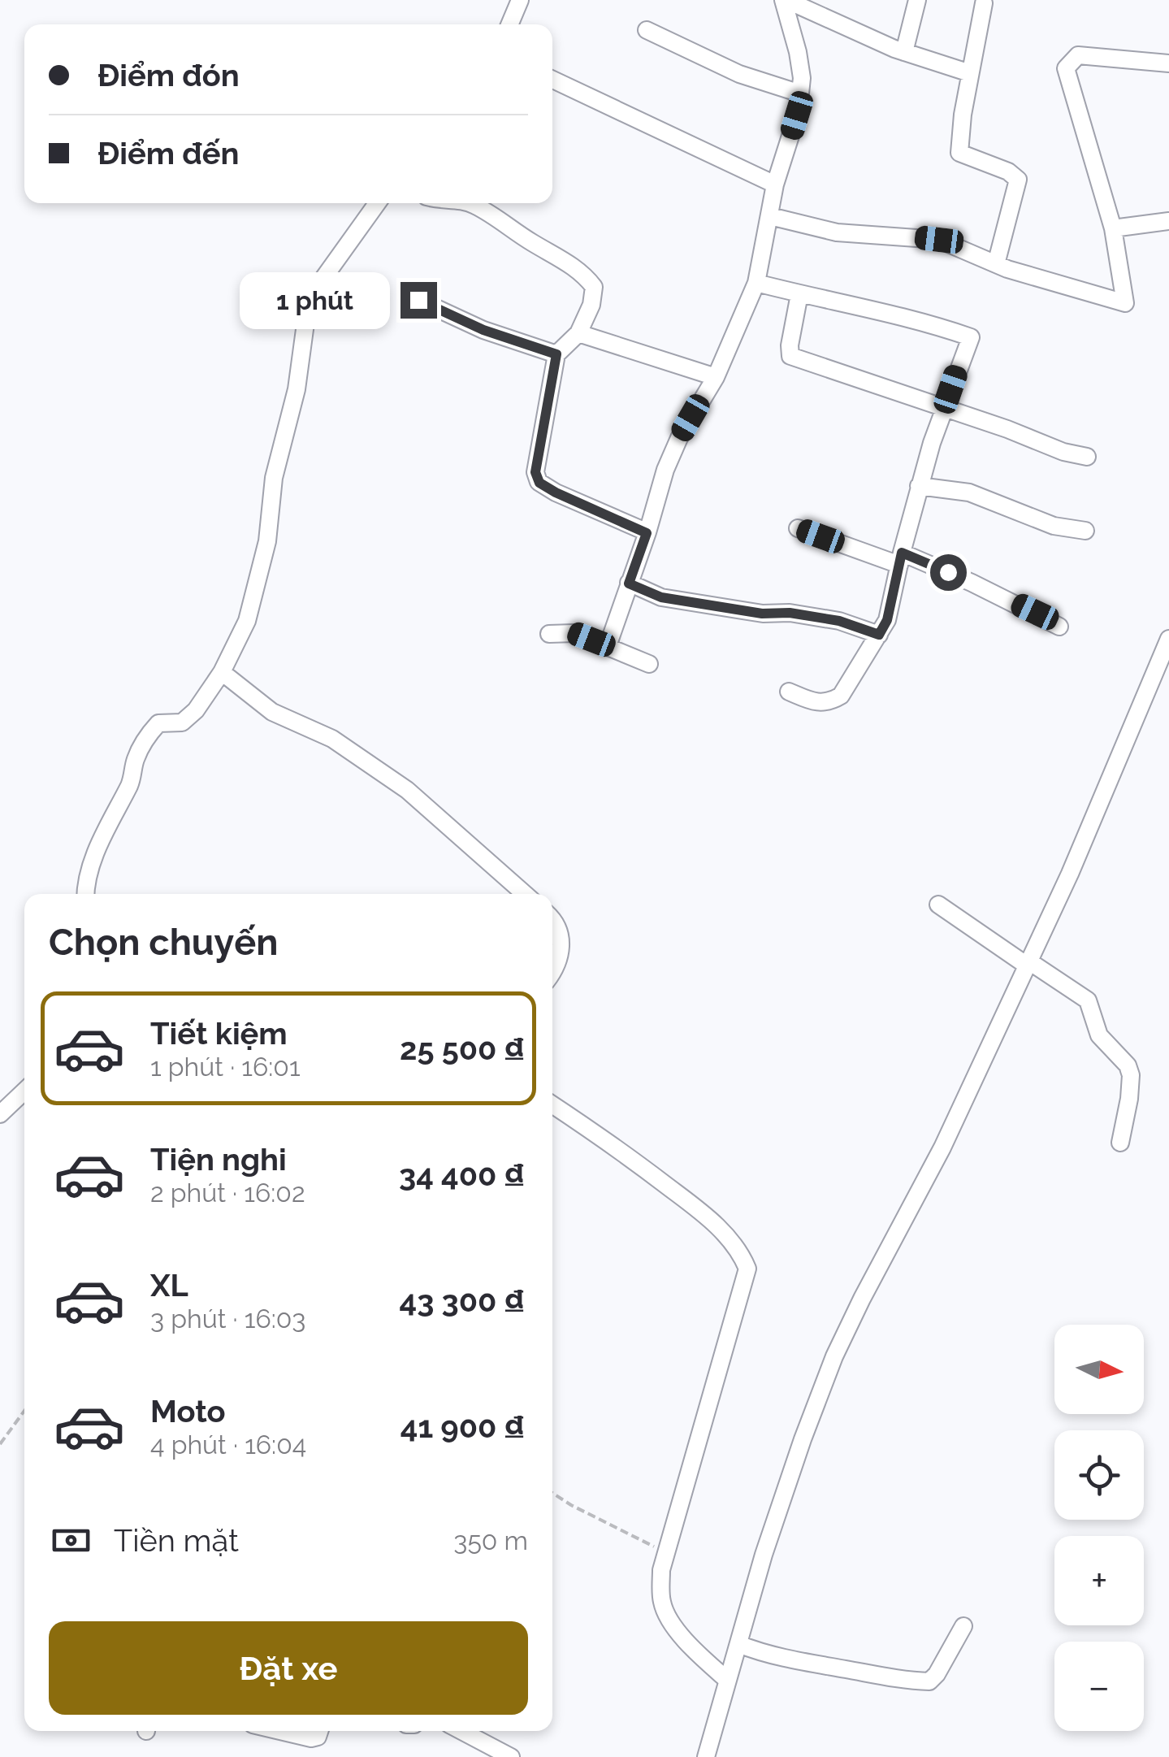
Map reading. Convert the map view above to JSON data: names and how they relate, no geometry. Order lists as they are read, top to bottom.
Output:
{
  "north": "right",
  "page": {
    "banner": ["Điểm đón", "Điểm đến"],
    "bubble": "1 phút",
    "heading": "Chọn chuyến",
    "list": [
      {
        "name": "Tiết kiệm",
        "note": "1 phút · 16:01",
        "value": "25 500 ₫"
      },
      {
        "name": "Tiện nghi",
        "note": "2 phút · 16:02",
        "value": "34 400 ₫"
      },
      {
        "name": "XL",
        "note": "3 phút · 16:03",
        "value": "43 300 ₫"
      },
      {
        "name": "Moto",
        "note": "4 phút · 16:04",
        "value": "41 900 ₫"
      }
    ],
    "map_buttons": ["+", "−"],
    "pay": ["Tiền mặt", "350 m"],
    "buttons": "Đặt xe"
  }
}
